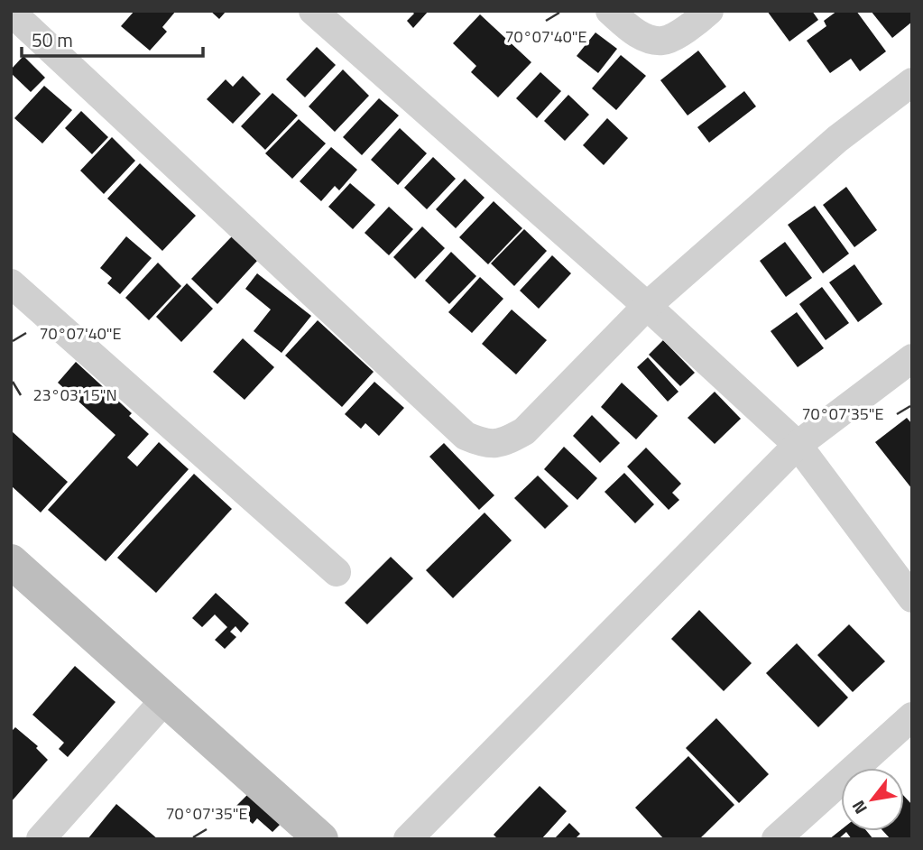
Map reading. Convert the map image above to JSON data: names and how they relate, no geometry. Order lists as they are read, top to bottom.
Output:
{
  "scale_bar": "50 m",
  "north": "bottom left",
  "coordinates": ["70°07'40\"E", "23°03'15\"N", "70°07'35\"E"]
}
